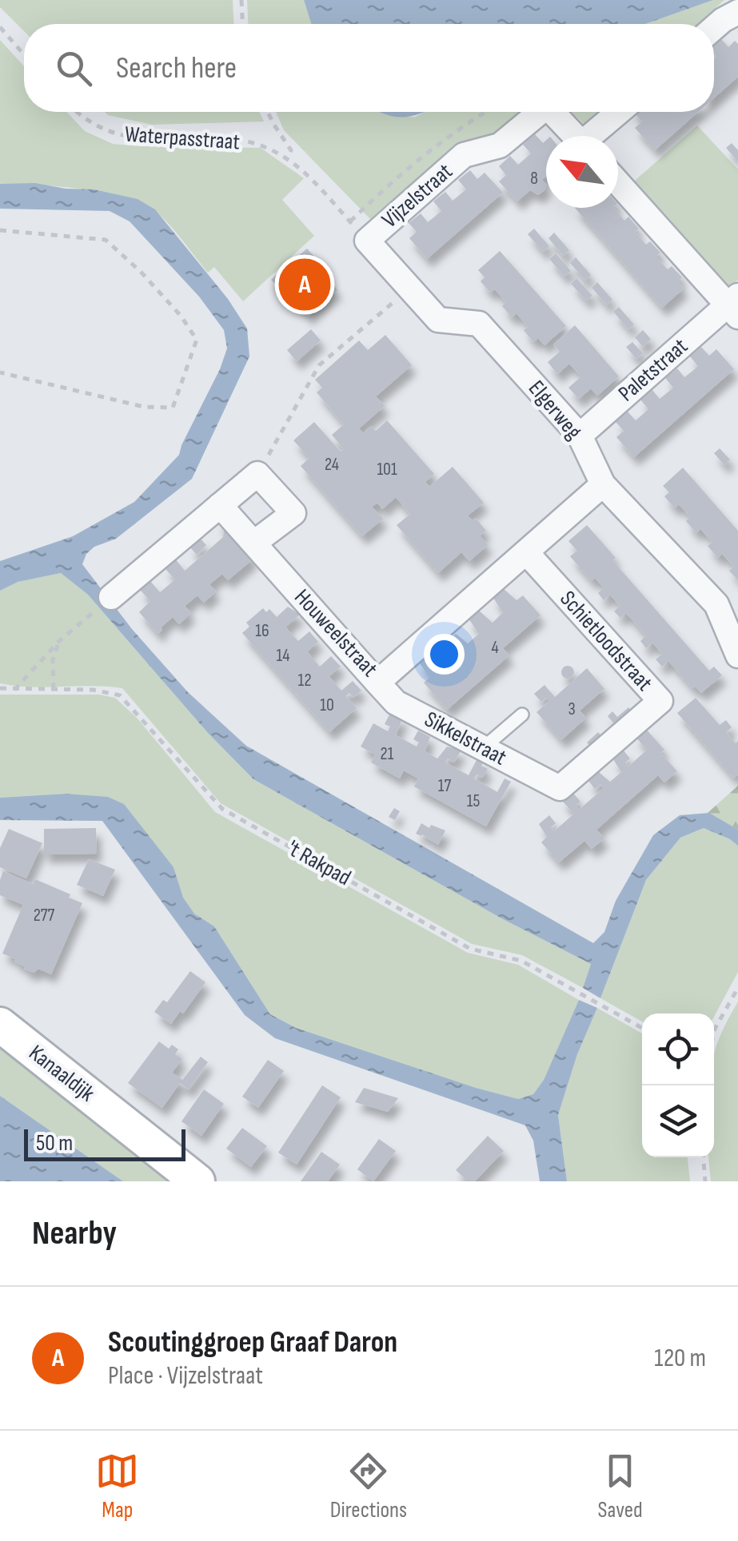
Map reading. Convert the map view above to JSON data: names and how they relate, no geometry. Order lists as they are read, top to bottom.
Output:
{
  "streets": {
    "street": [
      "Vijzelstraat",
      "Paletstraat",
      "Elgerweg",
      "Houweelstraat",
      "Schietloodstraat",
      "Sikkelstraat",
      "Kanaaldijk"
    ],
    "path": ["Waterpasstraat", "'t Rakpad"]
  },
  "crossings": [
    ["Waterpasstraat", "Vijzelstraat"],
    ["Waterpasstraat", "Elgerweg"],
    ["Vijzelstraat", "Elgerweg"],
    ["Paletstraat", "Elgerweg"],
    ["Elgerweg", "Houweelstraat"],
    ["Houweelstraat", "Schietloodstraat"],
    ["Houweelstraat", "Sikkelstraat"],
    ["Schietloodstraat", "Sikkelstraat"]
  ],
  "house_numbers": [
    "8",
    "24",
    "101",
    "16",
    "4",
    "14",
    "12",
    "10",
    "3",
    "21",
    "17",
    "15",
    "277"
  ],
  "scale_bar": "50 m",
  "north": "top left",
  "page": {
    "search": "Search here",
    "pins": "A",
    "scale": "50 m",
    "heading": "Nearby",
    "list": [
      {
        "mark": "A",
        "name": "Scoutinggroep Graaf Daron",
        "note": "Place · Vijzelstraat",
        "value": "120 m"
      }
    ],
    "nav": ["Map", "Directions", "Saved"]
  }
}
